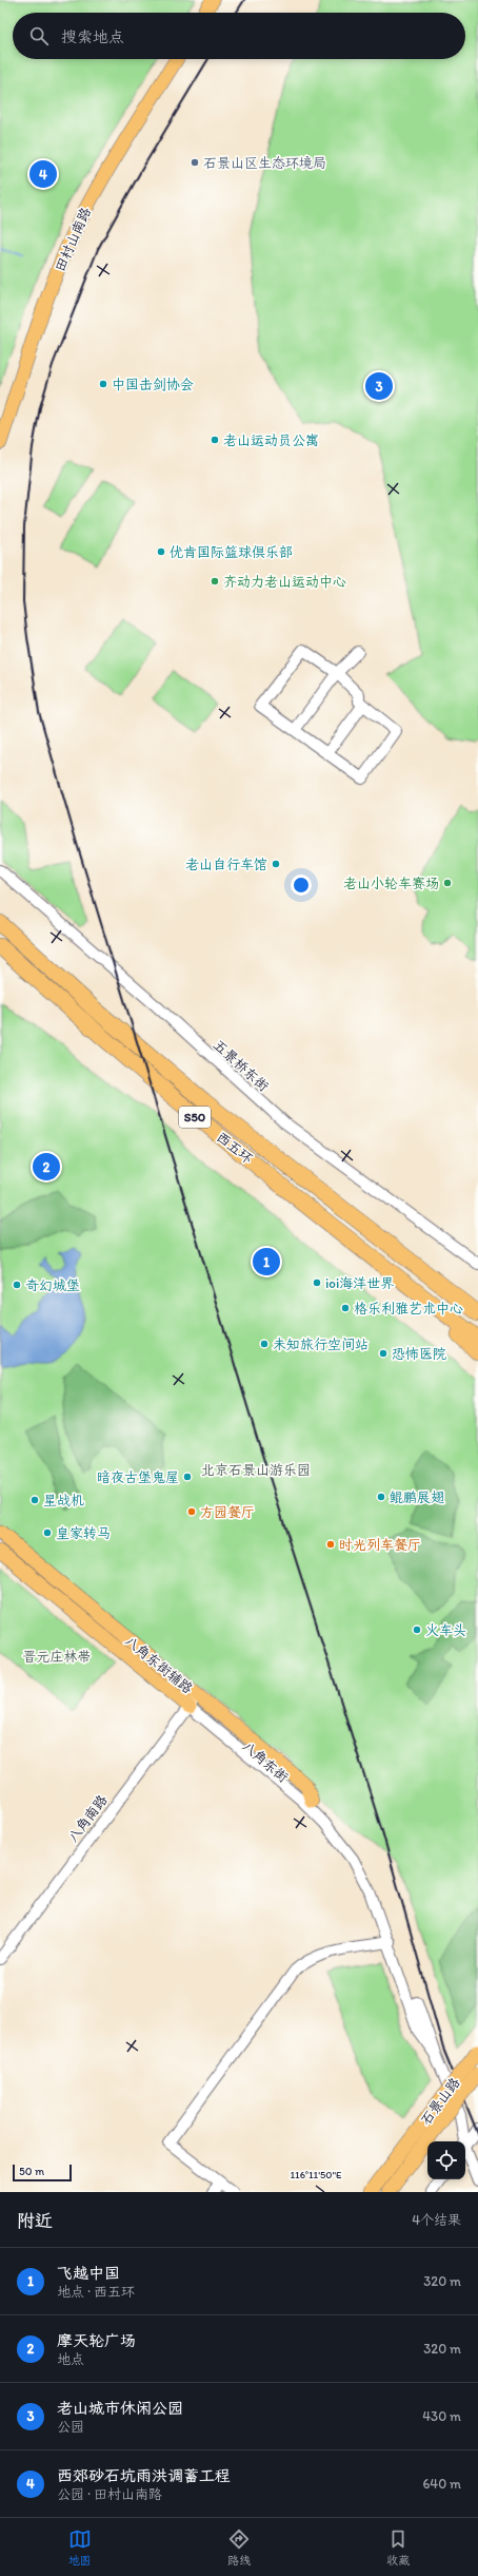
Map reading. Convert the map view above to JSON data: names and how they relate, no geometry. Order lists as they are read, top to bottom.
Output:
{
  "streets": {
    "highway": ["S50", "西五环"],
    "main road": [
      "田村山南路",
      "八角东街辅路",
      "八角东街",
      "石景山路"
    ],
    "street": ["五景桥东街", "八角南路"]
  },
  "crossings": [
    ["八角东街辅路", "八角东街"],
    ["八角东街辅路", "八角南路"],
    ["八角东街", "八角南路"]
  ],
  "parks": ["北京石景山游乐园", "晋元庄林带"],
  "places": [
    "石景山区生态环境局",
    "中国击剑协会",
    "老山运动员公寓",
    "优肯国际篮球俱乐部",
    "齐动力老山运动中心",
    "老山自行车馆",
    "老山小轮车赛场",
    "ioi海洋世界",
    "奇幻城堡",
    "格乐利雅艺术中心",
    "未知旅行空间站",
    "恐怖医院",
    "暗夜古堡鬼屋",
    "鲲鹏展翅",
    "星战机",
    "方园餐厅",
    "皇家转马",
    "时光列车餐厅",
    "火车头"
  ],
  "scale_bar": "50 m",
  "page": {
    "search": "搜索地点",
    "pins": [
      "4",
      "3",
      "2",
      "1"
    ],
    "scale": "50 m",
    "heading": ["附近", "4个结果"],
    "list": [
      {
        "mark": "1",
        "name": "飞越中国",
        "note": "地点 · 西五环",
        "value": "320 m"
      },
      {
        "mark": "2",
        "name": "摩天轮广场",
        "note": "地点",
        "value": "320 m"
      },
      {
        "mark": "3",
        "name": "老山城市休闲公园",
        "note": "公园",
        "value": "430 m"
      },
      {
        "mark": "4",
        "name": "西郊砂石坑雨洪调蓄工程",
        "note": "公园 · 田村山南路",
        "value": "640 m"
      }
    ],
    "nav": ["地图", "路线", "收藏"]
  },
  "coordinates": ["116°11'50\"E"]
}
